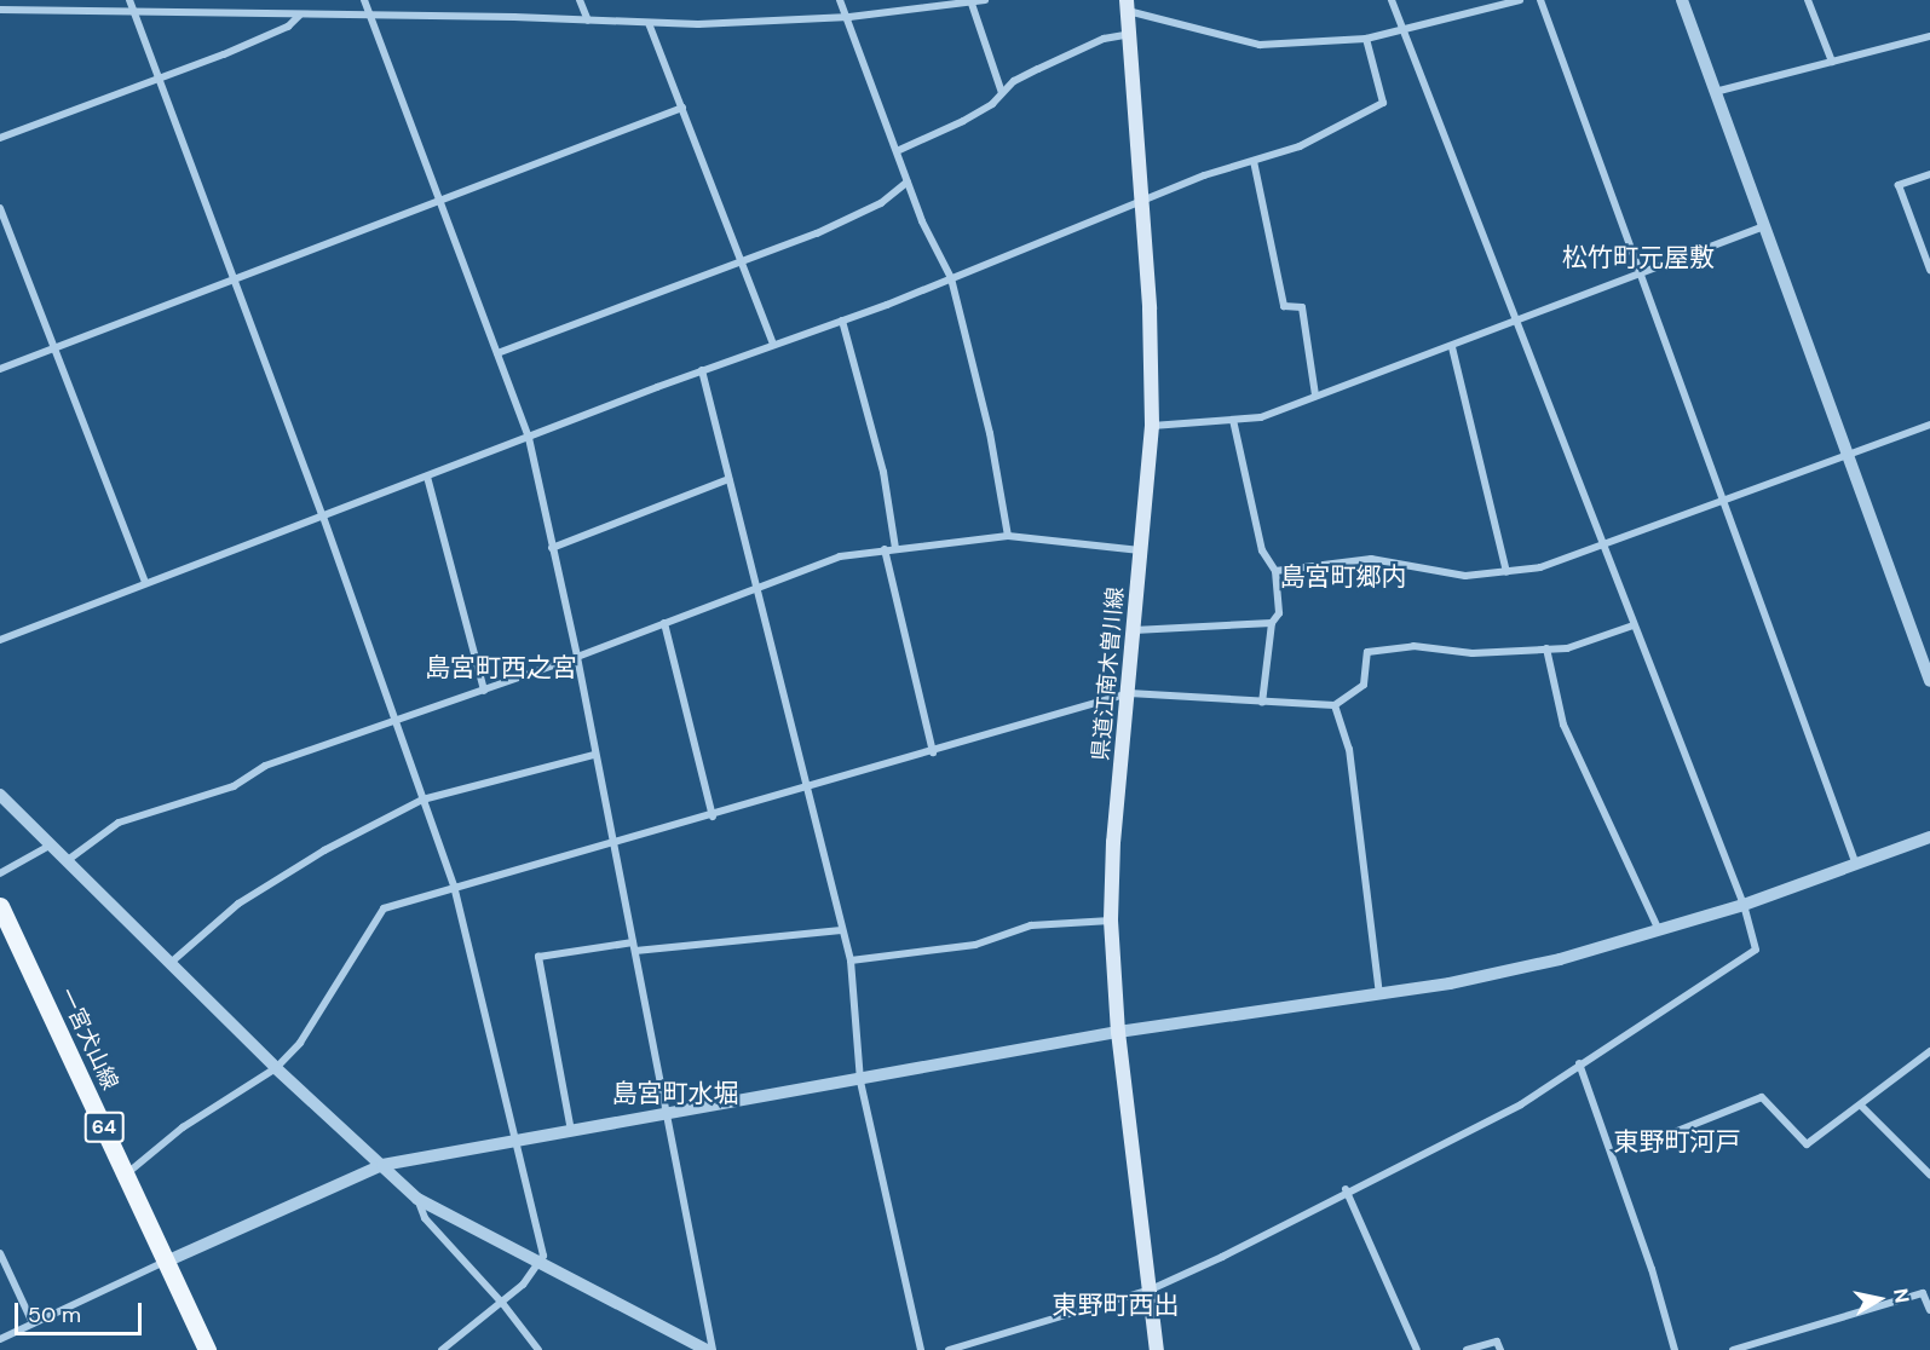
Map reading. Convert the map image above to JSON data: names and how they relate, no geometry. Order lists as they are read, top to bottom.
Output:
{
  "streets": {
    "main road": ["県道江南木曽川線", "一宮犬山線", "64"]
  },
  "districts": [
    "松竹町元屋敷",
    "島宮町郷内",
    "島宮町西之宮",
    "島宮町水堀",
    "東野町河戸",
    "東野町西出"
  ],
  "scale_bar": "50 m",
  "north": "right"
}
